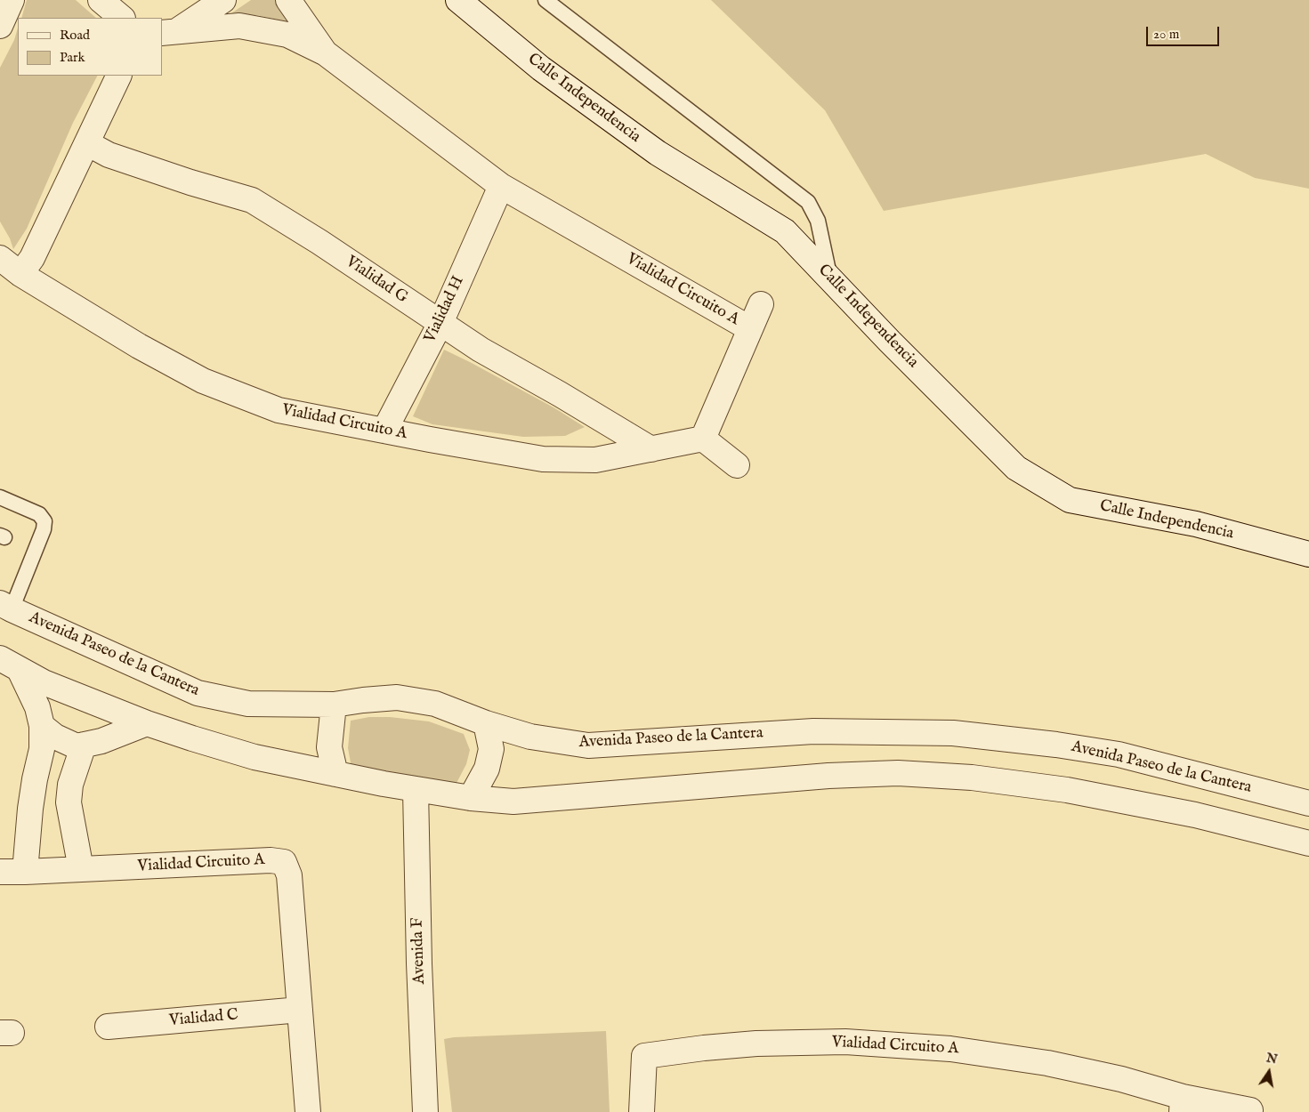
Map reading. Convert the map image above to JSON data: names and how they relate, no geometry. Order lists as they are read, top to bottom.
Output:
{
  "streets": {
    "street": [
      "Calle Independencia",
      "Vialidad G",
      "Vialidad Circuito A",
      "Vialidad H",
      "Avenida Paseo de la Cantera",
      "Avenida F",
      "Vialidad C"
    ]
  },
  "crossings": [
    ["Vialidad G", "Vialidad Circuito A"],
    ["Vialidad G", "Vialidad H"],
    ["Vialidad Circuito A", "Vialidad H"],
    ["Vialidad Circuito A", "Vialidad C"]
  ],
  "legend": ["Road", "Park"],
  "scale_bar": "20 m",
  "north": "top"
}
